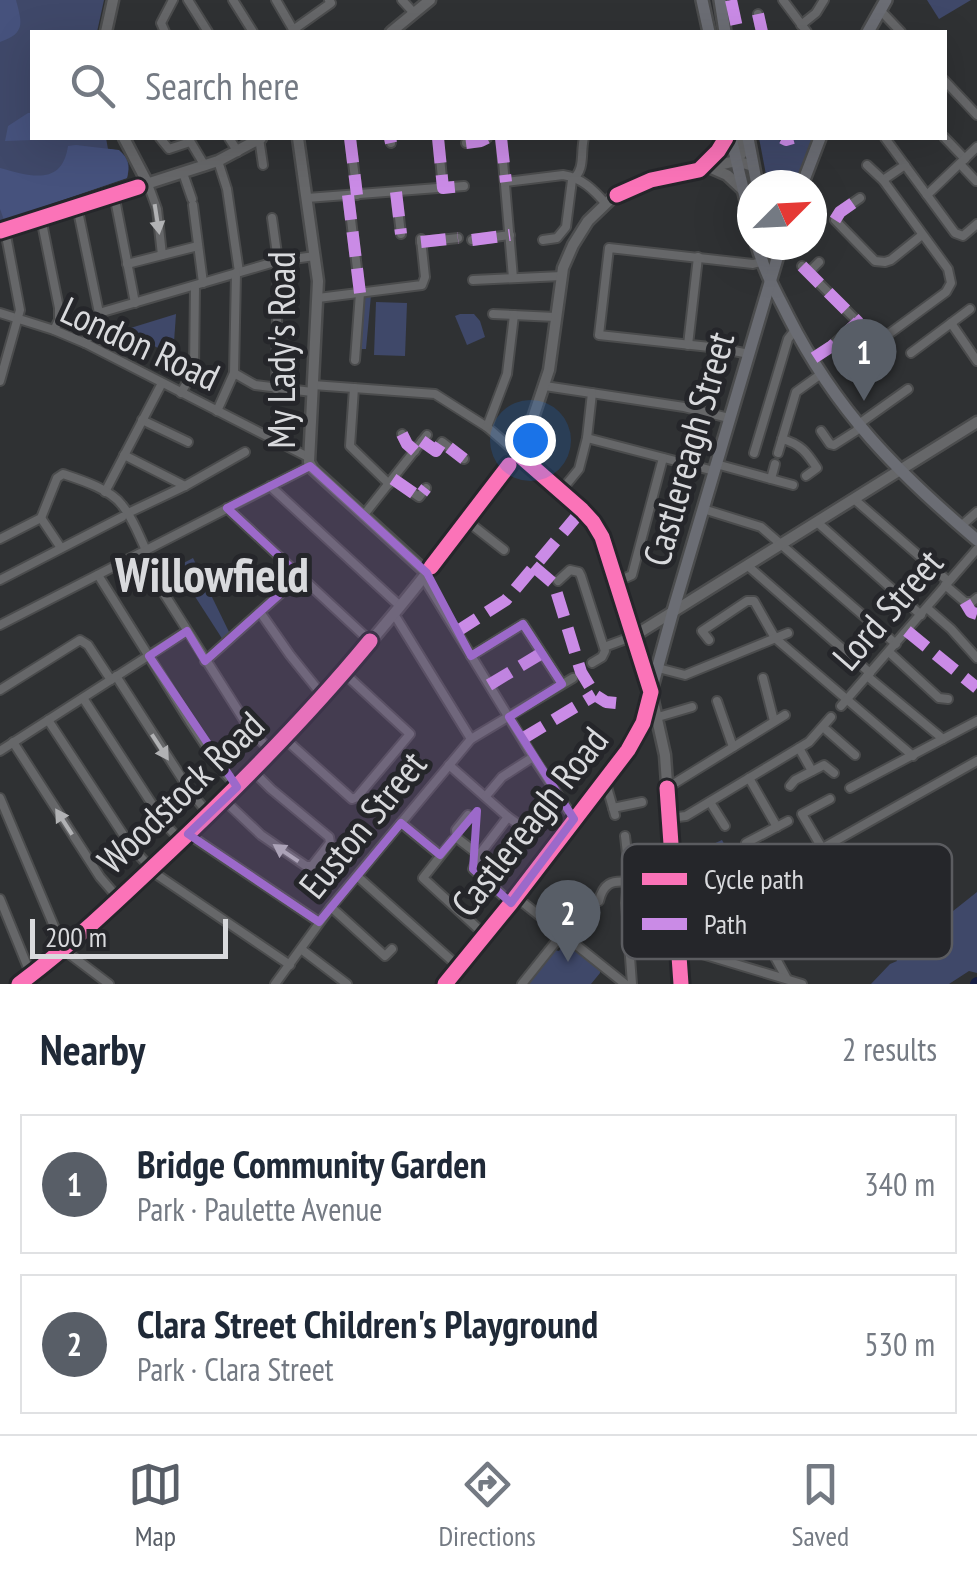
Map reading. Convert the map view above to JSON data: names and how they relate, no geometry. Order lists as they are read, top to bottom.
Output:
{
  "streets": {
    "main road": ["Castlereagh Street", "Castlereagh Road"],
    "street": [
      "London Road",
      "My Lady's Road",
      "Lord Street",
      "Woodstock Road",
      "Euston Street"
    ]
  },
  "crossings": [
    ["London Road", "My Lady's Road"],
    ["My Lady's Road", "Woodstock Road"],
    ["Castlereagh Street", "Castlereagh Road"]
  ],
  "districts": ["Willowfield"],
  "legend": ["Cycle path", "Path"],
  "scale_bar": "200 m",
  "north": "top right",
  "page": {
    "search": "Search here",
    "pins": ["1", "2"],
    "scale": "200 m",
    "heading": ["Nearby", "2 results"],
    "list": [
      {
        "mark": "1",
        "name": "Bridge Community Garden",
        "note": "Park · Paulette Avenue",
        "value": "340 m"
      },
      {
        "mark": "2",
        "name": "Clara Street Children's Playground",
        "note": "Park · Clara Street",
        "value": "530 m"
      }
    ],
    "nav": ["Map", "Directions", "Saved"]
  }
}
